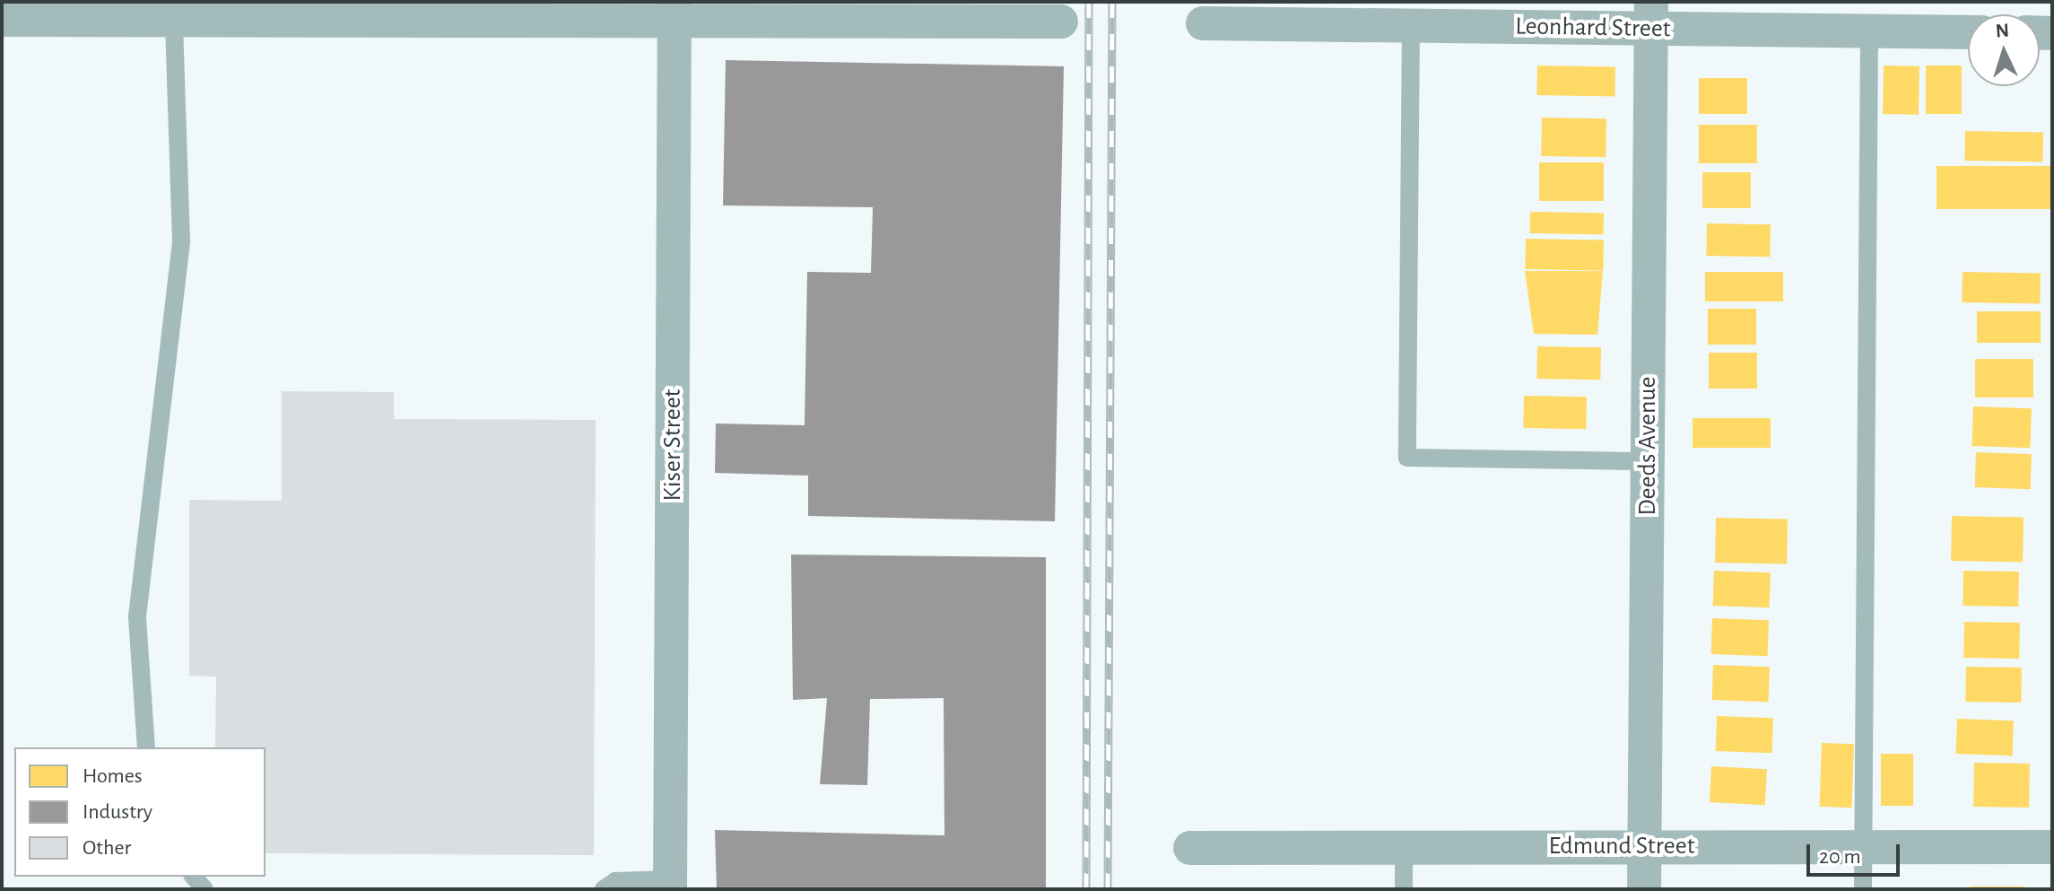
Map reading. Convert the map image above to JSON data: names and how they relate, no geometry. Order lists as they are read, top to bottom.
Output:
{
  "streets": {
    "street": [
      "Leonhard Street",
      "Kiser Street",
      "Deeds Avenue",
      "Edmund Street"
    ]
  },
  "crossings": [
    ["Leonhard Street", "Deeds Avenue"],
    ["Deeds Avenue", "Edmund Street"]
  ],
  "legend": ["Homes", "Industry", "Other"],
  "scale_bar": "20 m",
  "north": "top"
}
